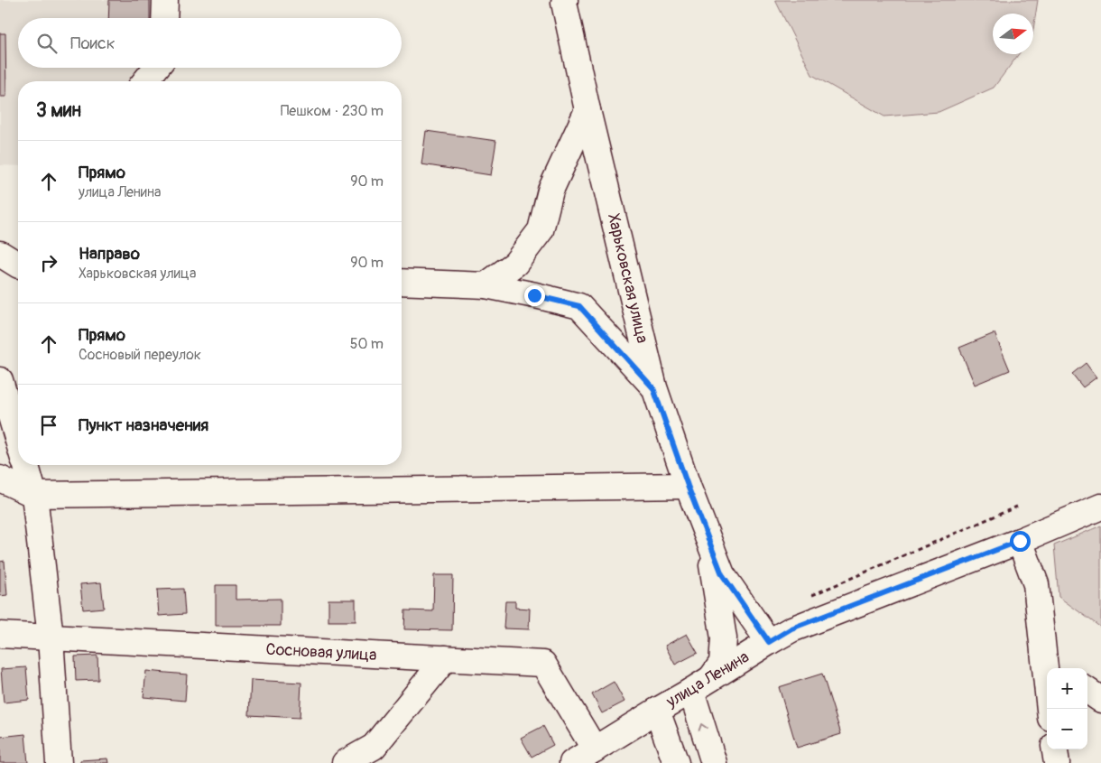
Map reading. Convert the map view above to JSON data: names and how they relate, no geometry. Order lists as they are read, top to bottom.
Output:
{
  "streets": {
    "street": ["Харьковская улица", "Сосновая улица", "улица Ленина"]
  },
  "crossings": [
    ["Харьковская улица", "улица Ленина"],
    ["Сосновая улица", "улица Ленина"]
  ],
  "north": "right",
  "page": {
    "search": "Поиск",
    "heading": ["3 мин", "Пешком · 230 m"],
    "list": [
      ["Прямо", "улица Ленина", "90 m"],
      ["Направо", "Харьковская улица", "90 m"],
      ["Прямо", "Сосновый переулок", "50 m"],
      "Пункт назначения"
    ],
    "map_buttons": ["+", "−"]
  }
}
